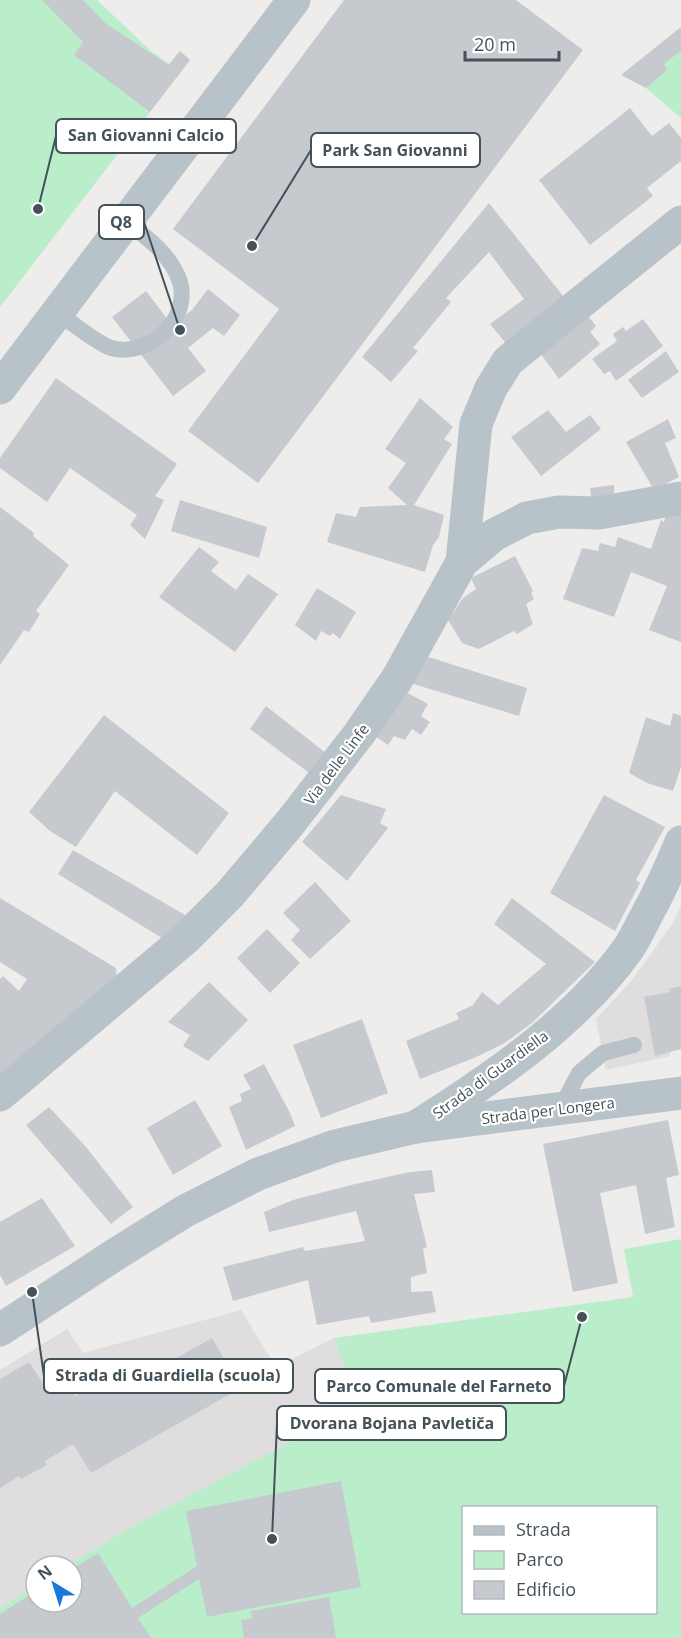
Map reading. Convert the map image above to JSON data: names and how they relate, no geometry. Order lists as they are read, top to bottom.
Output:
{
  "streets": {
    "street": ["Via delle Linfe", "Strada di Guardiella", "Strada per Longera"]
  },
  "crossings": [
    ["Strada di Guardiella", "Strada per Longera"]
  ],
  "places": [
    "San Giovanni Calcio",
    "Park San Giovanni",
    "Q8",
    "Strada di Guardiella (scuola)",
    "Parco Comunale del Farneto",
    "Dvorana Bojana Pavletiča"
  ],
  "legend": ["Strada", "Parco", "Edificio"],
  "scale_bar": "20 m",
  "north": "top left"
}
